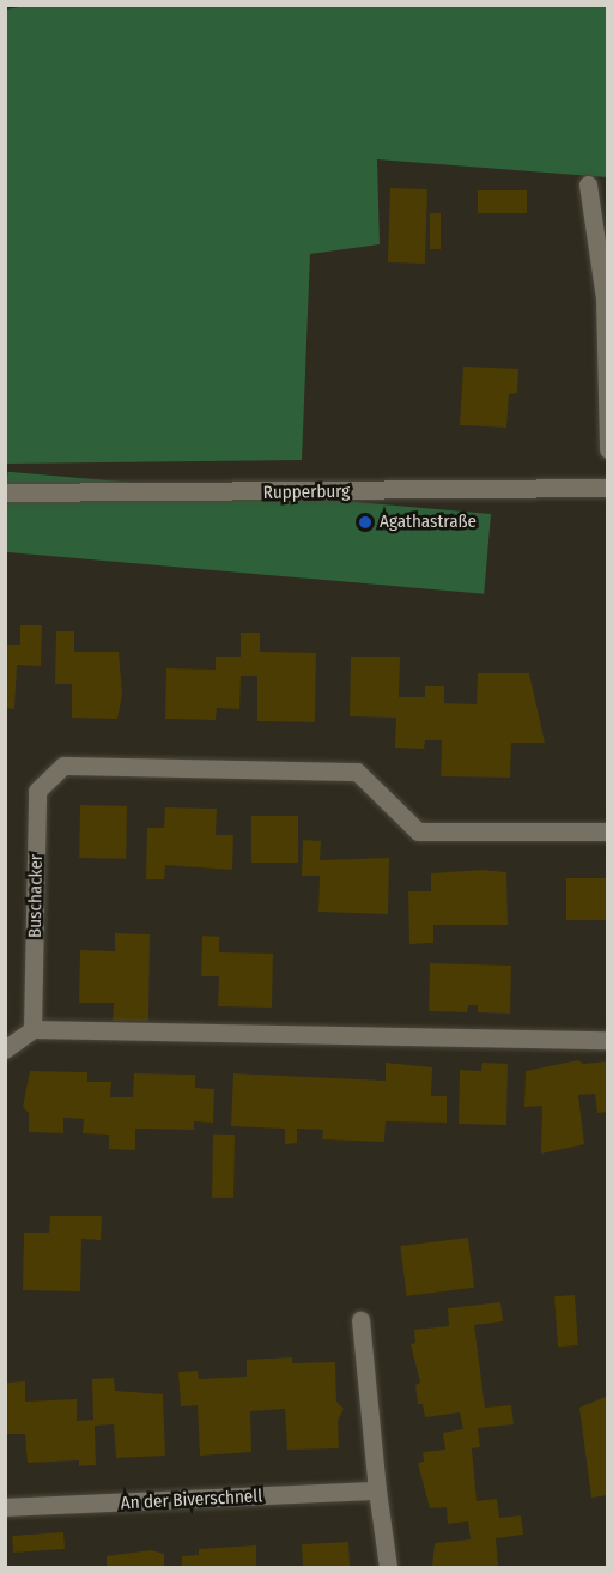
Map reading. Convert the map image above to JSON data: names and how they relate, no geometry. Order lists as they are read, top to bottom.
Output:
{
  "streets": {
    "street": ["Rupperburg", "Buschacker", "An der Biverschnell"]
  },
  "places": ["Agathastraße"]
}
